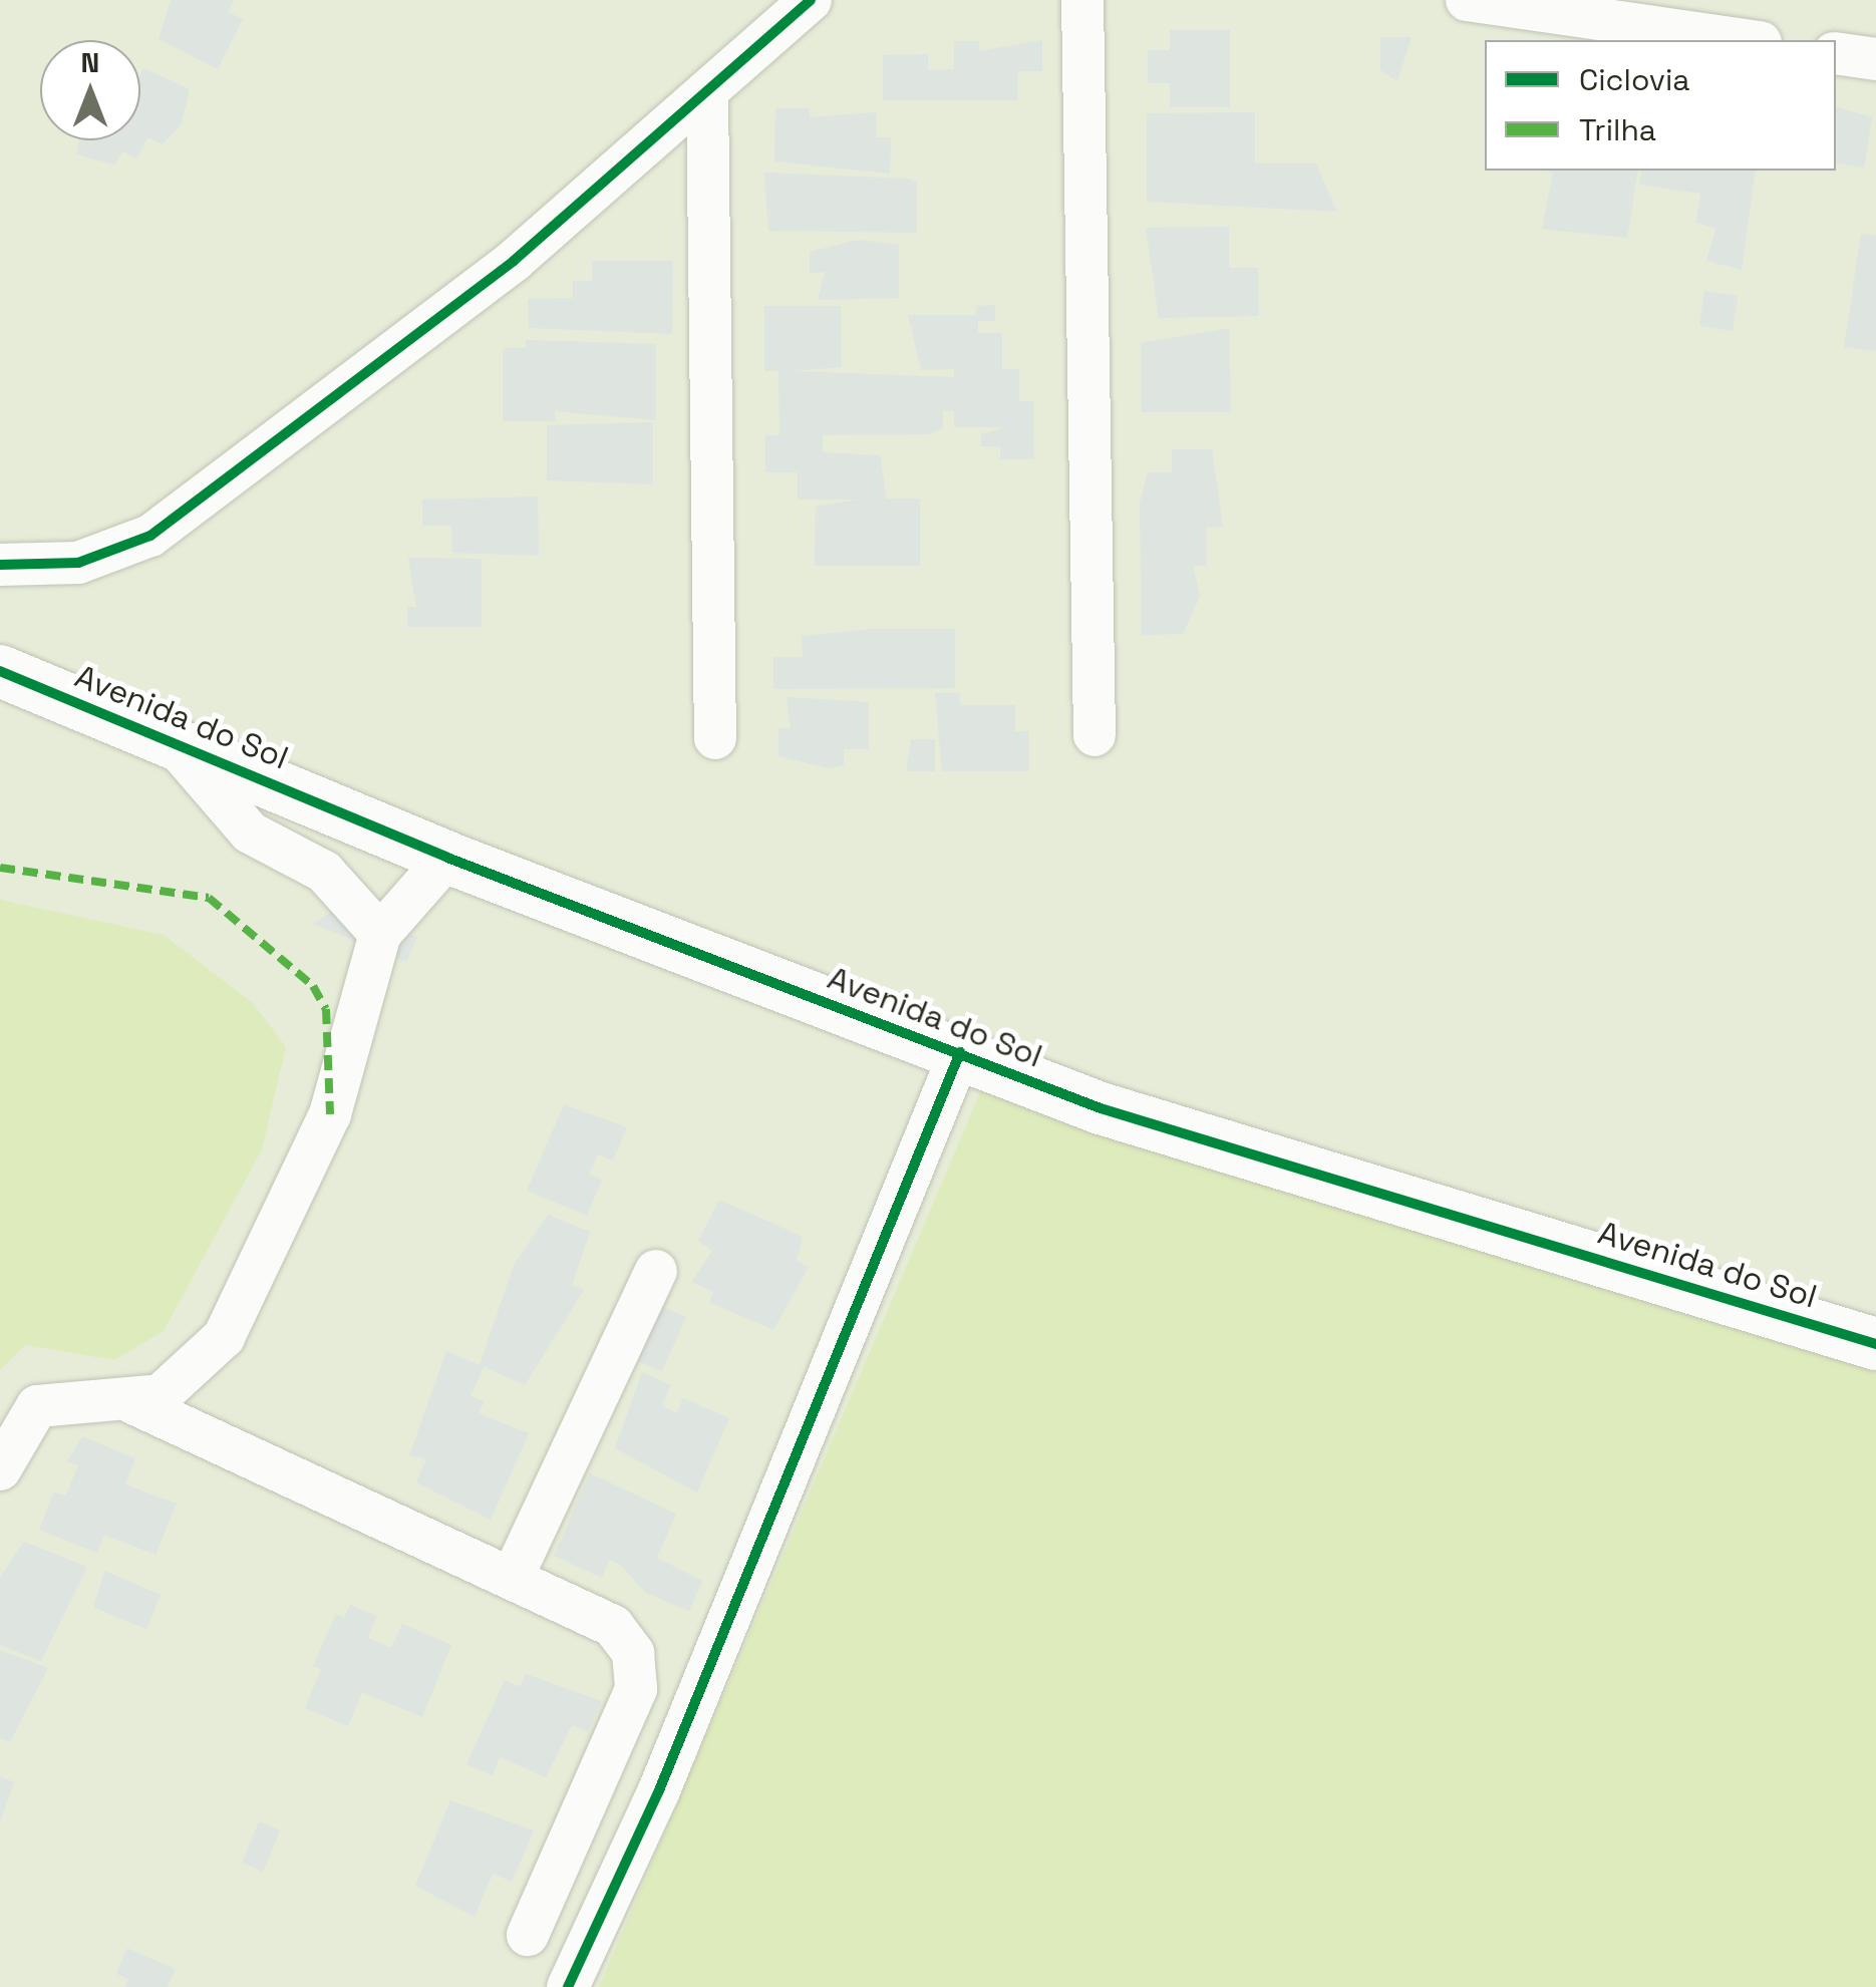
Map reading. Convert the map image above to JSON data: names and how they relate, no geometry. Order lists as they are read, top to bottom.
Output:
{
  "streets": {
    "street": ["Avenida do Sol"]
  },
  "legend": ["Ciclovia", "Trilha"],
  "north": "top"
}
